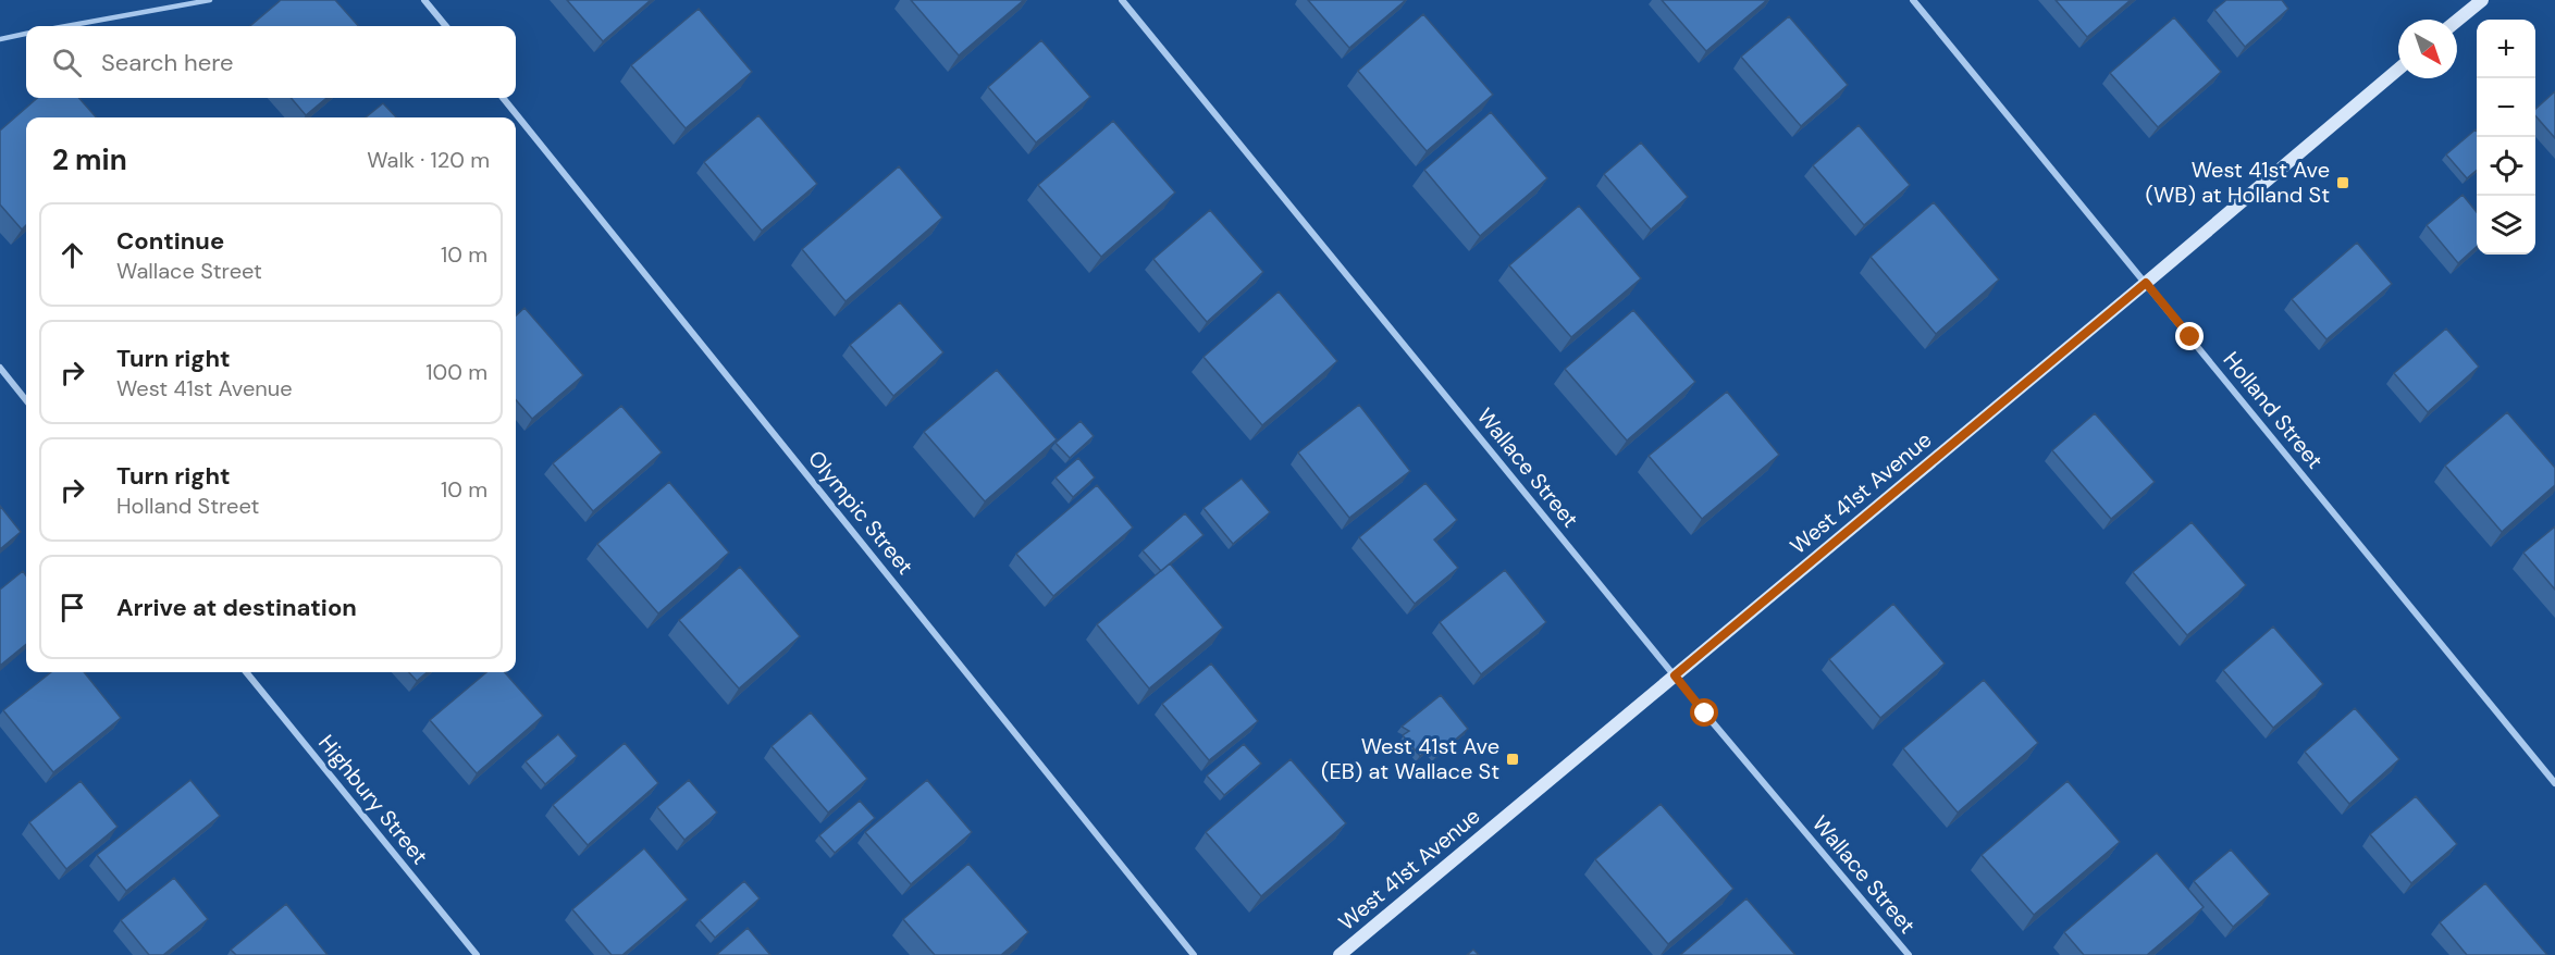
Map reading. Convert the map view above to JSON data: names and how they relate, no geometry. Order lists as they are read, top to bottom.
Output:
{
  "streets": {
    "main road": ["West 41st Avenue"],
    "street": [
      "Holland Street",
      "Wallace Street",
      "Olympic Street",
      "Highbury Street"
    ]
  },
  "crossings": [
    ["Holland Street", "West 41st Avenue"],
    ["Wallace Street", "West 41st Avenue"]
  ],
  "places": {
    "transit": ["West 41st Ave (WB) at Holland St", "West 41st Ave (EB) at Wallace St"]
  },
  "north": "bottom right",
  "page": {
    "map_buttons": ["+", "−"],
    "search": "Search here",
    "heading": ["2 min", "Walk · 120 m"],
    "list": [
      ["Continue", "Wallace Street", "10 m"],
      ["Turn right", "West 41st Avenue", "100 m"],
      ["Turn right", "Holland Street", "10 m"],
      "Arrive at destination"
    ]
  }
}
